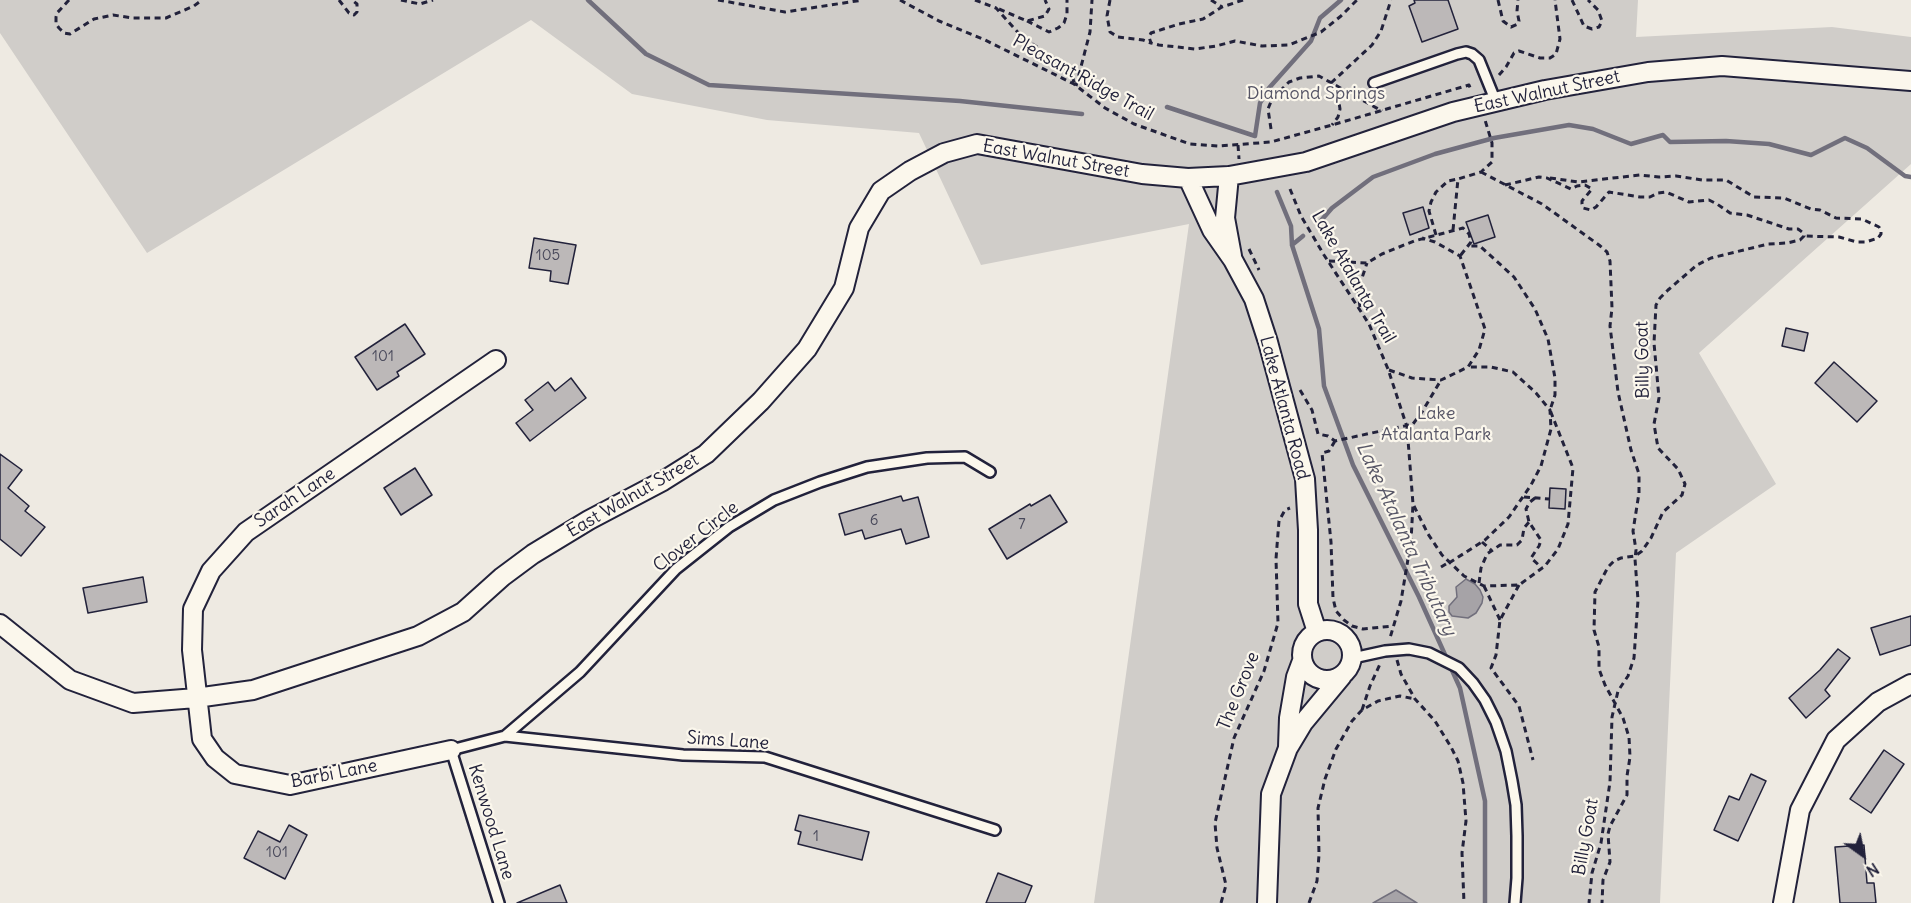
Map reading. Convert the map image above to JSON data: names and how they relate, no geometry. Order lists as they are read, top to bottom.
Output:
{
  "streets": {
    "street": [
      "East Walnut Street",
      "Lake Atlanta Road",
      "Sarah Lane",
      "Barbi Lane"
    ],
    "lane": ["Clover Circle", "Sims Lane", "Kenwood Lane"],
    "path": [
      "Pleasant Ridge Trail",
      "Lake Atalanta Trail",
      "Billy Goat",
      "The Grove"
    ]
  },
  "crossings": [
    ["East Walnut Street", "Lake Atlanta Road"],
    ["East Walnut Street", "Sarah Lane"],
    ["East Walnut Street", "Barbi Lane"],
    ["Lake Atlanta Road", "The Grove"],
    ["Sarah Lane", "Barbi Lane"],
    ["Clover Circle", "Sims Lane"],
    ["Sims Lane", "Barbi Lane"],
    ["Sims Lane", "Kenwood Lane"],
    ["Barbi Lane", "Kenwood Lane"]
  ],
  "water": ["Lake Atalanta Tributary"],
  "parks": ["Diamond Springs", "Lake Atalanta Park"],
  "house_numbers": [
    "105",
    "101",
    "6",
    "7",
    "1",
    "101"
  ],
  "north": "bottom right"
}
